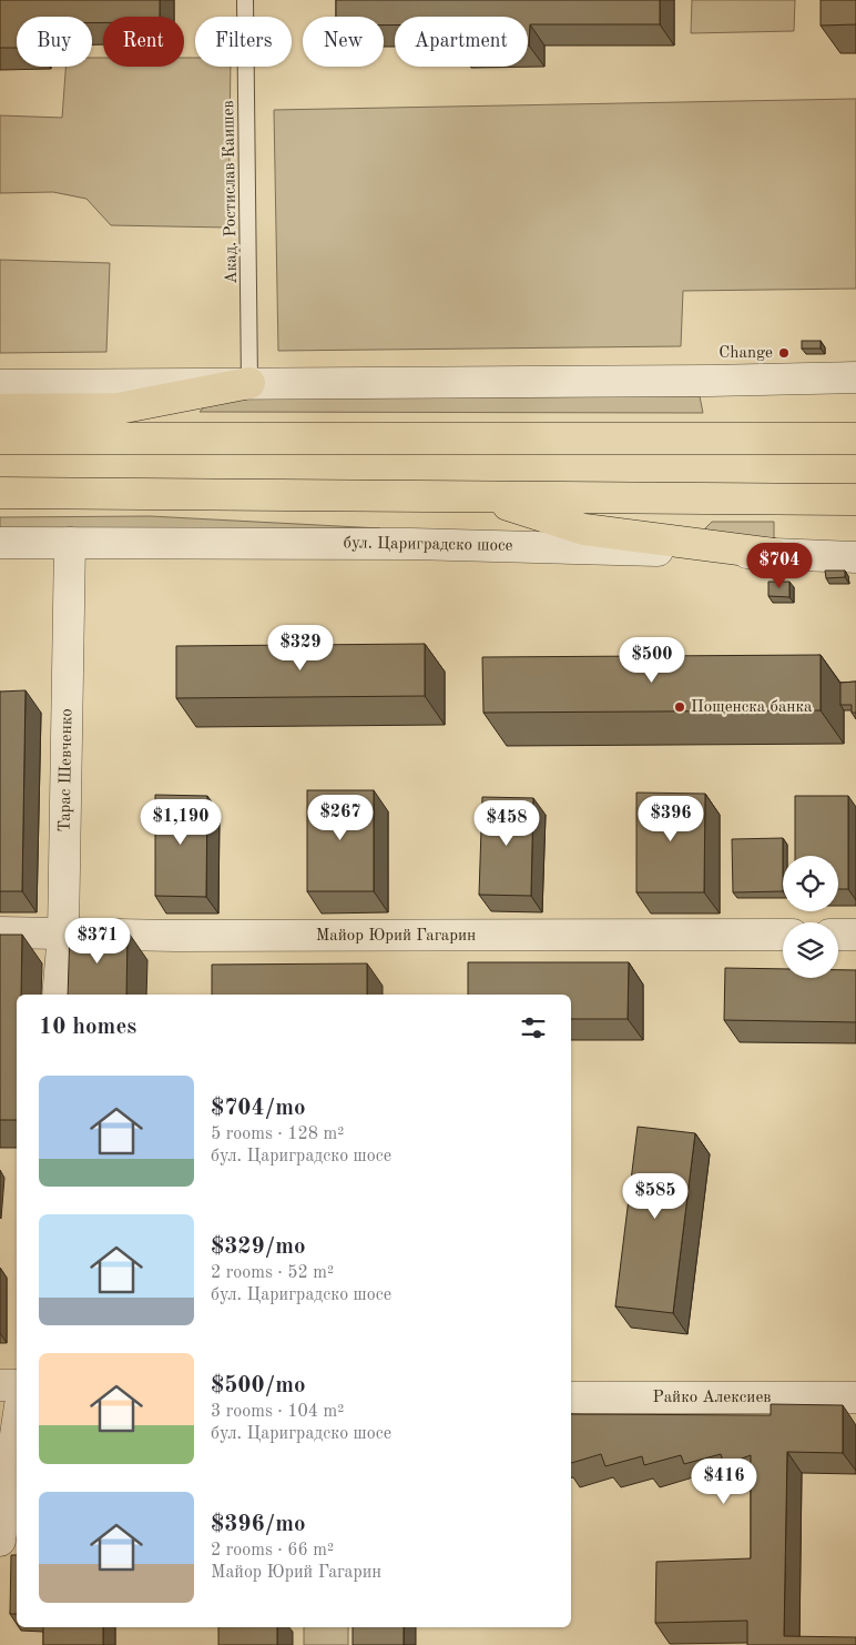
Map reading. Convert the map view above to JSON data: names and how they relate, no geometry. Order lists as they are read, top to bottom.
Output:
{
  "streets": {
    "street": [
      "бул. Цариградско шосе",
      "Тарас Шевченко",
      "Майор Юрий Гагарин",
      "Райко Алексиев"
    ],
    "lane": ["Акад. Ростислав Каишев"]
  },
  "crossings": [
    ["бул. Цариградско шосе", "Тарас Шевченко"],
    ["Тарас Шевченко", "Майор Юрий Гагарин"]
  ],
  "places": ["Change", "Пощенска банка"],
  "page": {
    "chip": [
      "Buy",
      "Rent",
      "Filters",
      "New",
      "Apartment"
    ],
    "price": [
      "$704",
      "$329",
      "$500",
      "$267",
      "$396",
      "$1,190",
      "$458",
      "$371",
      "$585",
      "$416"
    ],
    "heading": "10 homes",
    "list": [
      {
        "name": "$704/mo",
        "note": "5 rooms · 128 m² · бул. Цариградско шосе"
      },
      {
        "name": "$329/mo",
        "note": "2 rooms · 52 m² · бул. Цариградско шосе"
      },
      {
        "name": "$500/mo",
        "note": "3 rooms · 104 m² · бул. Цариградско шосе"
      },
      {
        "name": "$396/mo",
        "note": "2 rooms · 66 m² · Майор Юрий Гагарин"
      }
    ]
  }
}
